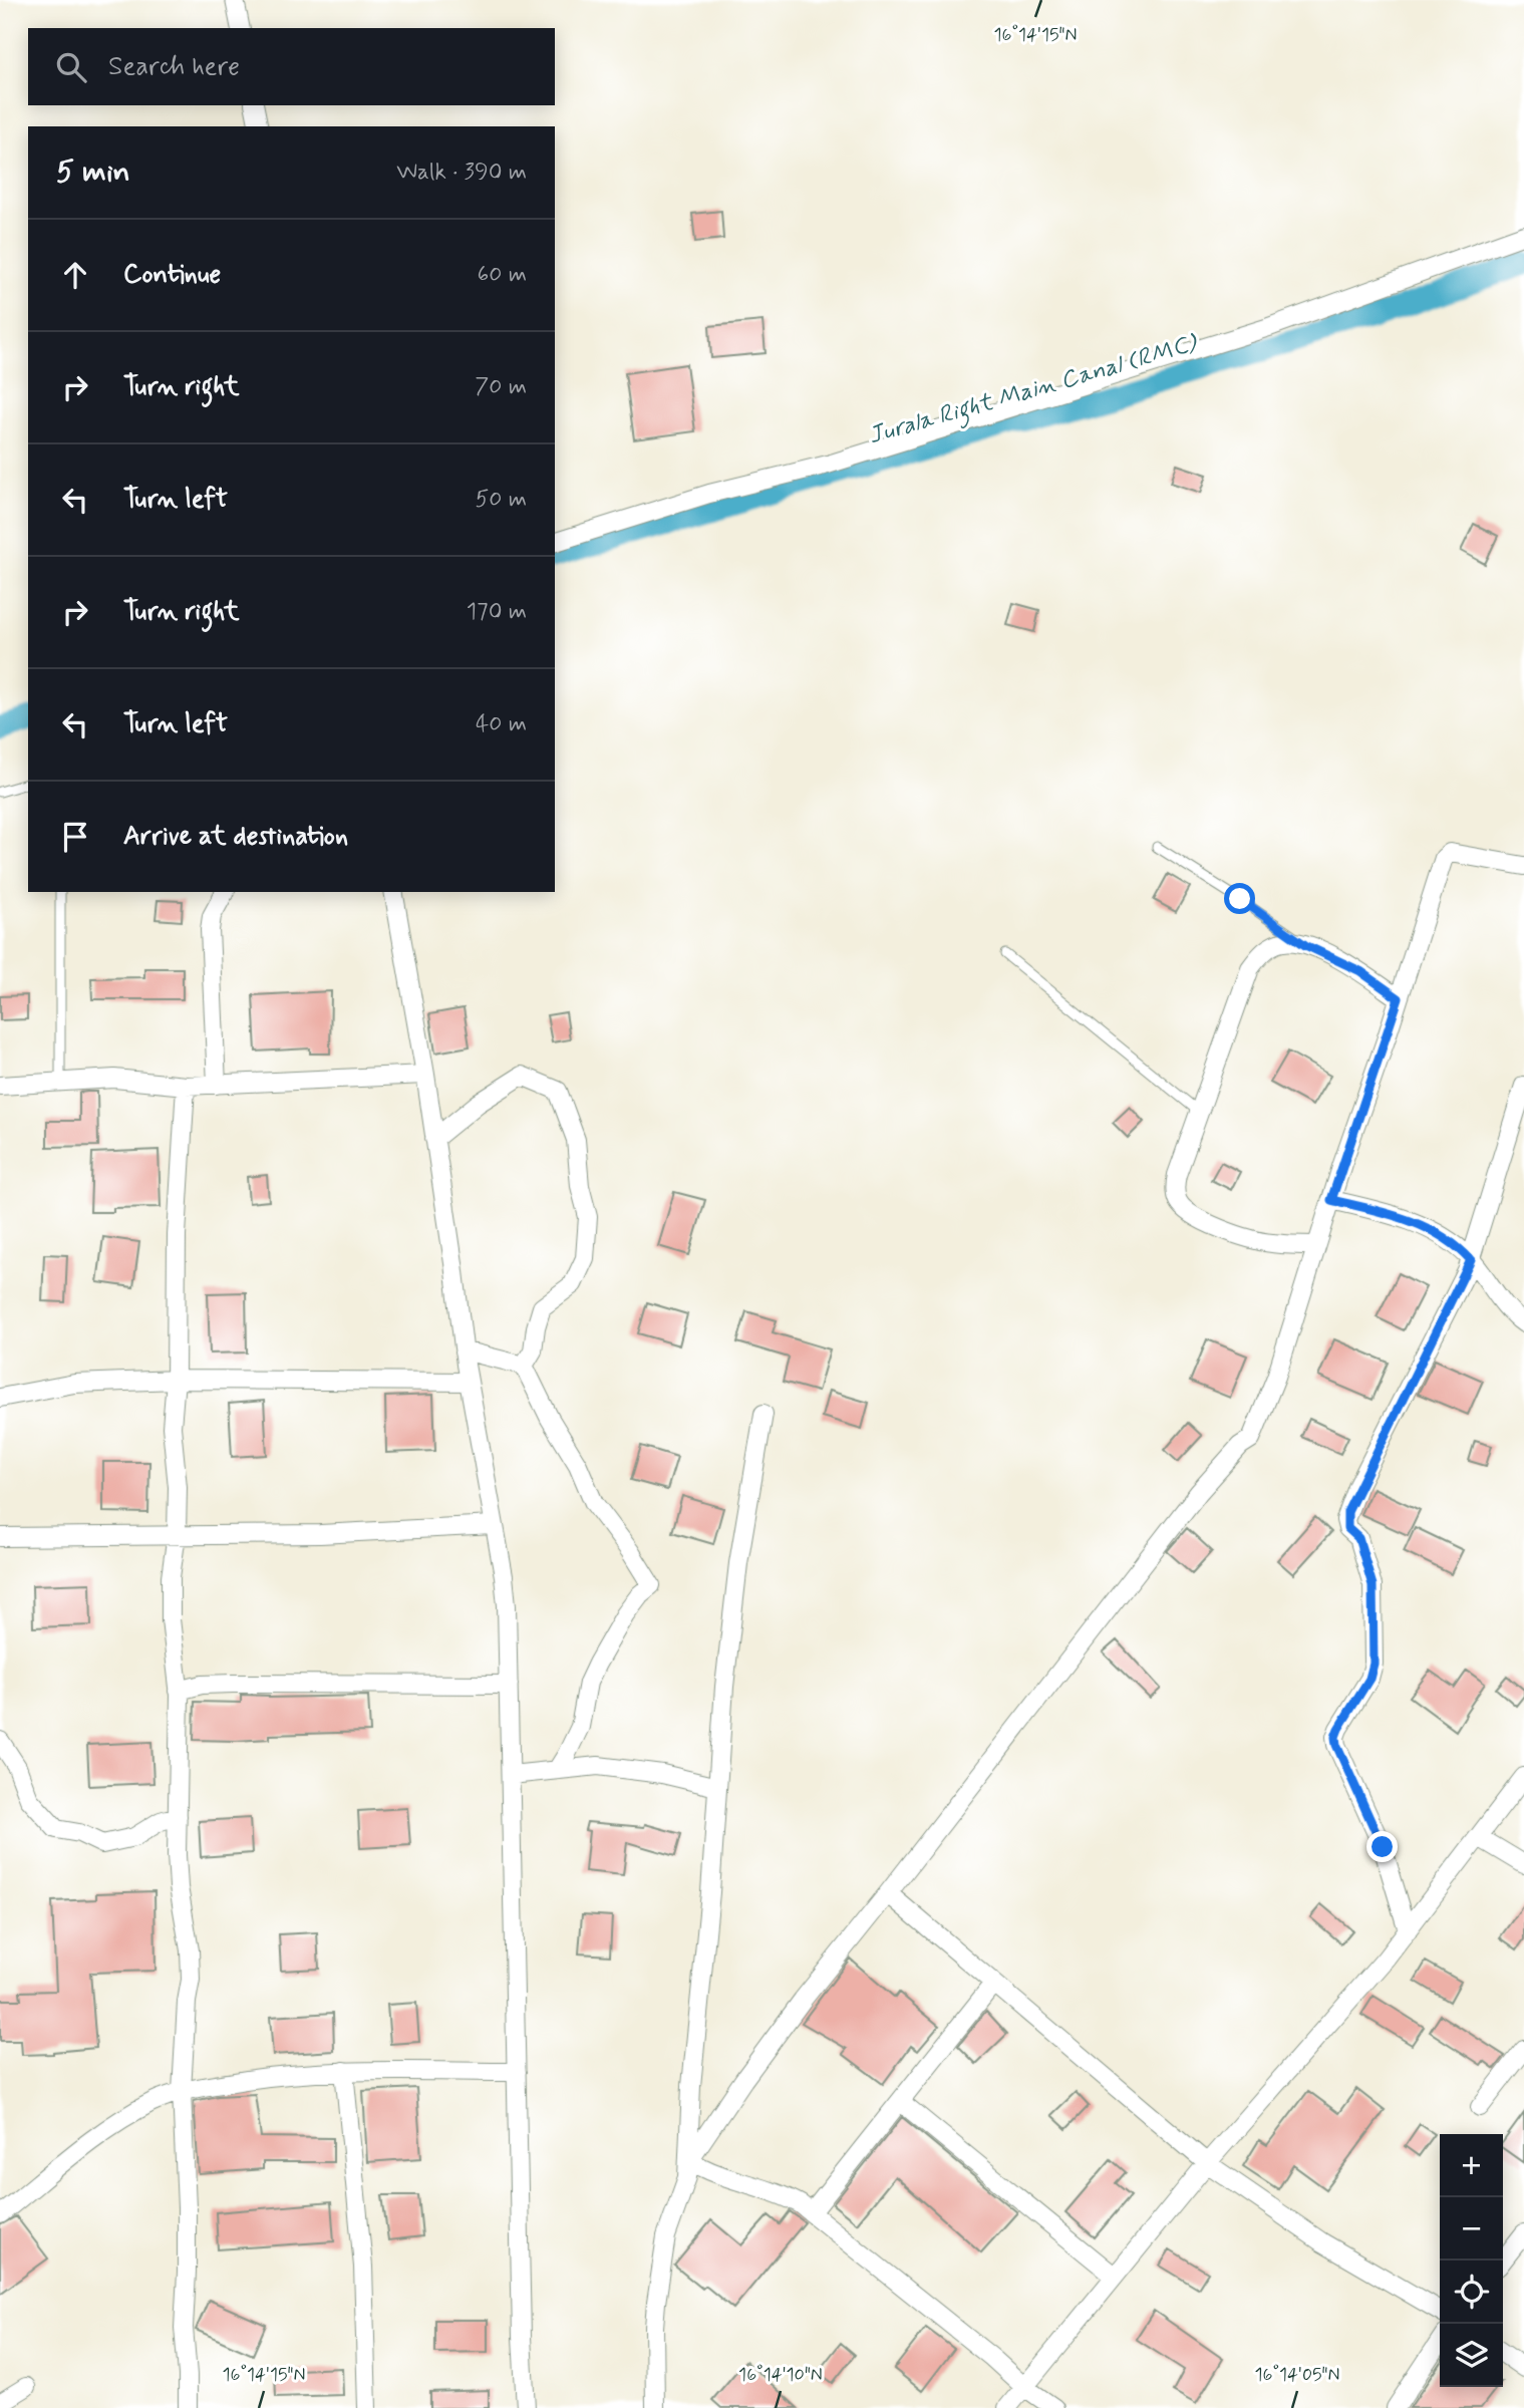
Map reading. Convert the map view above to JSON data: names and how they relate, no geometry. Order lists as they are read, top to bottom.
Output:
{
  "water": ["Jurala Right Main Canal (RMC)"],
  "page": {
    "search": "Search here",
    "heading": ["5 min", "Walk · 390 m"],
    "list": [
      ["Continue", "60 m"],
      ["Turn right", "70 m"],
      ["Turn left", "50 m"],
      ["Turn right", "170 m"],
      ["Turn left", "40 m"],
      "Arrive at destination"
    ],
    "map_buttons": ["+", "−"]
  },
  "coordinates": ["16°14'15\"N", "16°14'10\"N", "16°14'05\"N"]
}
